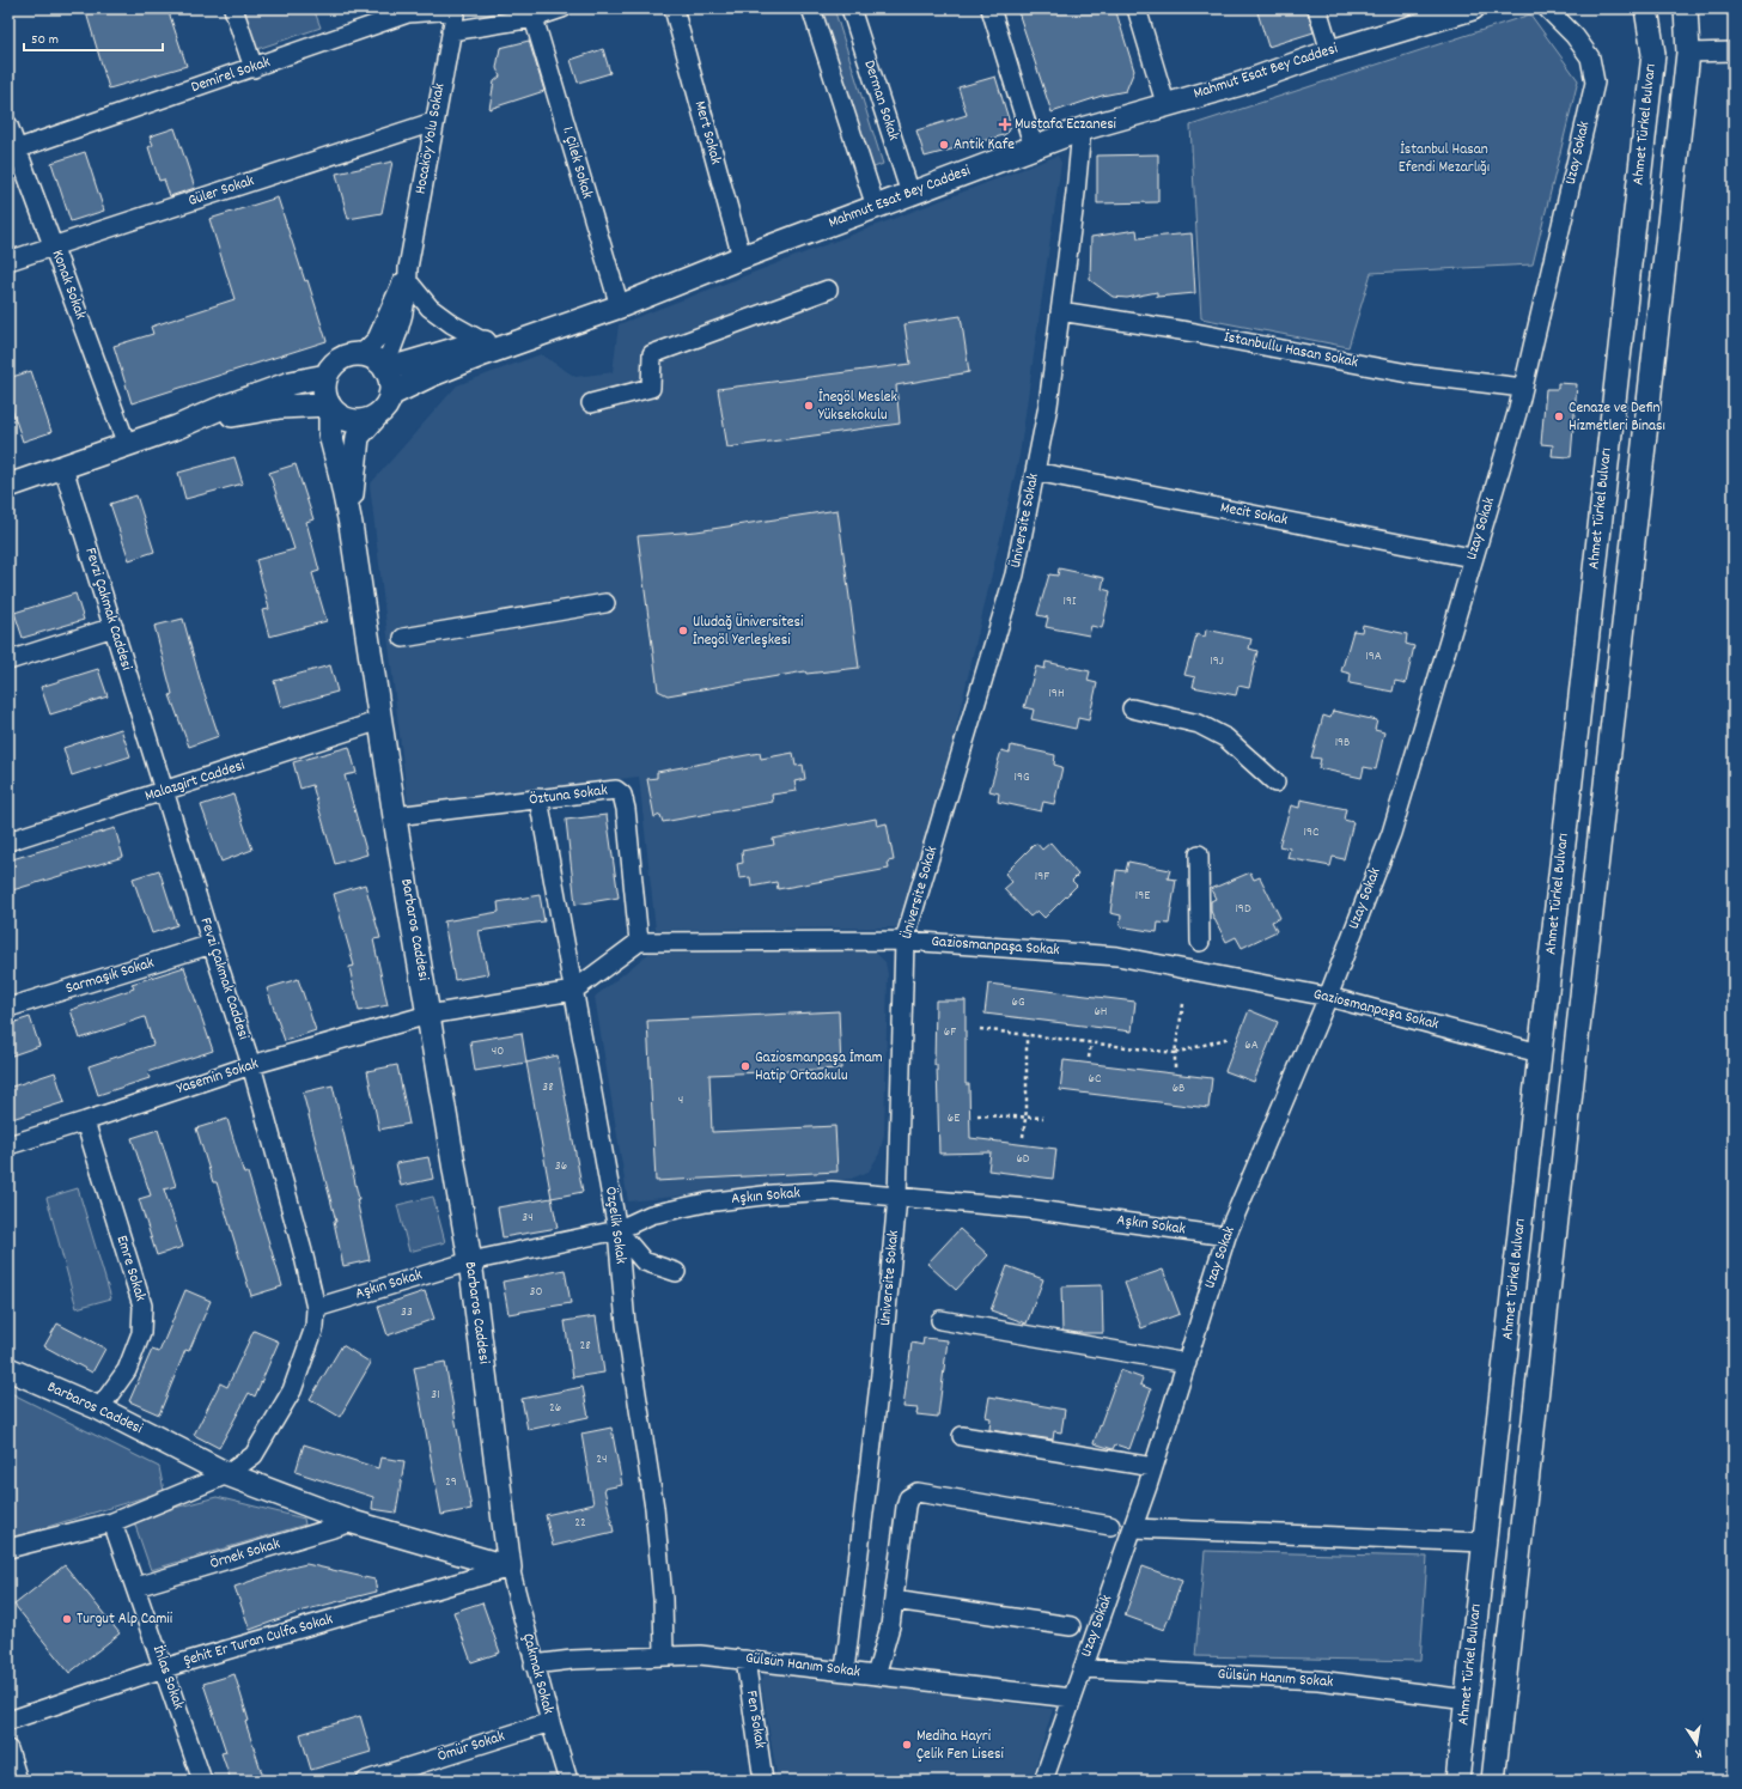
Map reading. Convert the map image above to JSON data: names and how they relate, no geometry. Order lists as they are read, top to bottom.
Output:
{
  "streets": {
    "main road": ["Mahmut Esat Bey Caddesi", "Ahmet Türkel Bulvarı", "Barbaros Caddesi"],
    "street": [
      "Demirel Sokak",
      "Derman Sokak",
      "Mert Sokak",
      "Hocaköy Yolu Sokak",
      "Uzay Sokak",
      "1. Çilek Sokak",
      "Güler Sokak",
      "Konak Sokak",
      "İstanbullu Hasan Sokak",
      "Mecit Sokak",
      "Üniversite Sokak",
      "Fevzi Çakmak Caddesi",
      "Malazgirt Caddesi",
      "Öztuna Sokak",
      "Gaziosmanpaşa Sokak",
      "Sarmaşık Sokak",
      "Yasemin Sokak",
      "Aşkın Sokak",
      "Özçelik Sokak",
      "Emre Sokak",
      "Örnek Sokak",
      "Şehit Er Turan Culfa Sokak",
      "Gülsün Hanım Sokak",
      "Çakmak Sokak",
      "İhlas Sokak",
      "Fen Sokak",
      "Ömür Sokak"
    ]
  },
  "crossings": [
    ["Mahmut Esat Bey Caddesi", "Derman Sokak"],
    ["Mahmut Esat Bey Caddesi", "Mert Sokak"],
    ["Mahmut Esat Bey Caddesi", "1. Çilek Sokak"],
    ["Mahmut Esat Bey Caddesi", "Üniversite Sokak"],
    ["Demirel Sokak", "Hocaköy Yolu Sokak"],
    ["Demirel Sokak", "Konak Sokak"],
    ["Ahmet Türkel Bulvarı", "Gaziosmanpaşa Sokak"],
    ["Ahmet Türkel Bulvarı", "Gülsün Hanım Sokak"],
    ["Hocaköy Yolu Sokak", "Güler Sokak"],
    ["Uzay Sokak", "İstanbullu Hasan Sokak"],
    ["Uzay Sokak", "Mecit Sokak"],
    ["Uzay Sokak", "Gaziosmanpaşa Sokak"],
    ["Uzay Sokak", "Aşkın Sokak"],
    ["Uzay Sokak", "Gülsün Hanım Sokak"],
    ["Güler Sokak", "Konak Sokak"],
    ["İstanbullu Hasan Sokak", "Üniversite Sokak"],
    ["Mecit Sokak", "Üniversite Sokak"],
    ["Üniversite Sokak", "Gaziosmanpaşa Sokak"],
    ["Üniversite Sokak", "Aşkın Sokak"],
    ["Üniversite Sokak", "Gülsün Hanım Sokak"],
    ["Fevzi Çakmak Caddesi", "Malazgirt Caddesi"],
    ["Fevzi Çakmak Caddesi", "Barbaros Caddesi"],
    ["Fevzi Çakmak Caddesi", "Sarmaşık Sokak"],
    ["Fevzi Çakmak Caddesi", "Yasemin Sokak"],
    ["Fevzi Çakmak Caddesi", "Aşkın Sokak"],
    ["Fevzi Çakmak Caddesi", "İhlas Sokak"],
    ["Malazgirt Caddesi", "Barbaros Caddesi"],
    ["Öztuna Sokak", "Barbaros Caddesi"],
    ["Öztuna Sokak", "Gaziosmanpaşa Sokak"],
    ["Öztuna Sokak", "Özçelik Sokak"],
    ["Barbaros Caddesi", "Yasemin Sokak"],
    ["Barbaros Caddesi", "Aşkın Sokak"],
    ["Barbaros Caddesi", "Emre Sokak"],
    ["Barbaros Caddesi", "Örnek Sokak"],
    ["Barbaros Caddesi", "Şehit Er Turan Culfa Sokak"],
    ["Barbaros Caddesi", "Çakmak Sokak"],
    ["Yasemin Sokak", "Emre Sokak"],
    ["Aşkın Sokak", "Özçelik Sokak"],
    ["Özçelik Sokak", "Gülsün Hanım Sokak"],
    ["Örnek Sokak", "İhlas Sokak"],
    ["Şehit Er Turan Culfa Sokak", "Çakmak Sokak"],
    ["Şehit Er Turan Culfa Sokak", "İhlas Sokak"],
    ["Gülsün Hanım Sokak", "Çakmak Sokak"],
    ["Gülsün Hanım Sokak", "Fen Sokak"],
    ["Çakmak Sokak", "Ömür Sokak"]
  ],
  "parks": ["İstanbul Hasan Efendi Mezarlığı"],
  "places": {
    "health": ["Mustafa Eczanesi"],
    "other": [
      "Antik Kafe",
      "İnegöl Meslek Yüksekokulu",
      "Cenaze ve Defin Hizmetleri Binası",
      "Uludağ Üniversitesi İnegöl Yerleşkesi",
      "Gaziosmanpaşa İmam Hatip Ortaokulu",
      "Turgut Alp Camii",
      "Mediha Hayri Çelik Fen Lisesi"
    ]
  },
  "house_numbers": [
    "19I",
    "19A",
    "19J",
    "19H",
    "19B",
    "19G",
    "19C",
    "19F",
    "19E",
    "19D",
    "6G",
    "6H",
    "6F",
    "6A",
    "40",
    "6C",
    "38",
    "6B",
    "4",
    "6E",
    "6D",
    "36",
    "34",
    "30",
    "33",
    "28",
    "31",
    "26",
    "24",
    "29",
    "22"
  ],
  "scale_bar": "50 m",
  "north": "bottom"
}
